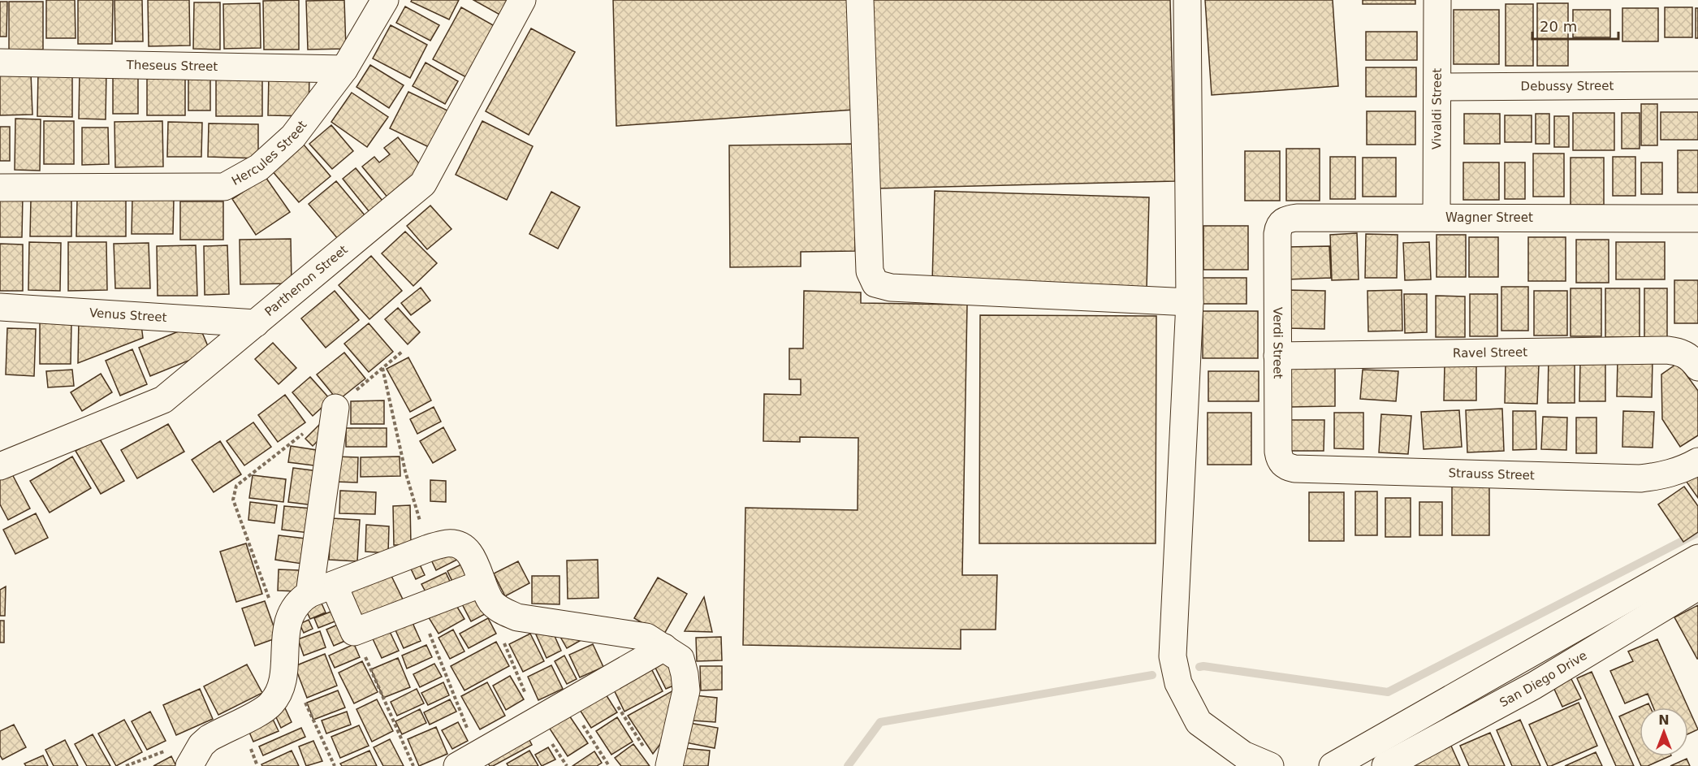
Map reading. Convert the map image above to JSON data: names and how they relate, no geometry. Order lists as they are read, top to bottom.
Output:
{
  "streets": {
    "street": [
      "Theseus Street",
      "Debussy Street",
      "Vivaldi Street",
      "Hercules Street",
      "Wagner Street",
      "Parthenon Street",
      "Venus Street",
      "Verdi Street",
      "Ravel Street",
      "Strauss Street",
      "San Diego Drive"
    ]
  },
  "crossings": [
    ["Theseus Street", "Hercules Street"],
    ["Debussy Street", "Vivaldi Street"],
    ["Vivaldi Street", "Wagner Street"],
    ["Wagner Street", "Verdi Street"],
    ["Parthenon Street", "Venus Street"],
    ["Verdi Street", "Ravel Street"],
    ["Verdi Street", "Strauss Street"]
  ],
  "scale_bar": "20 m",
  "north": "top"
}
